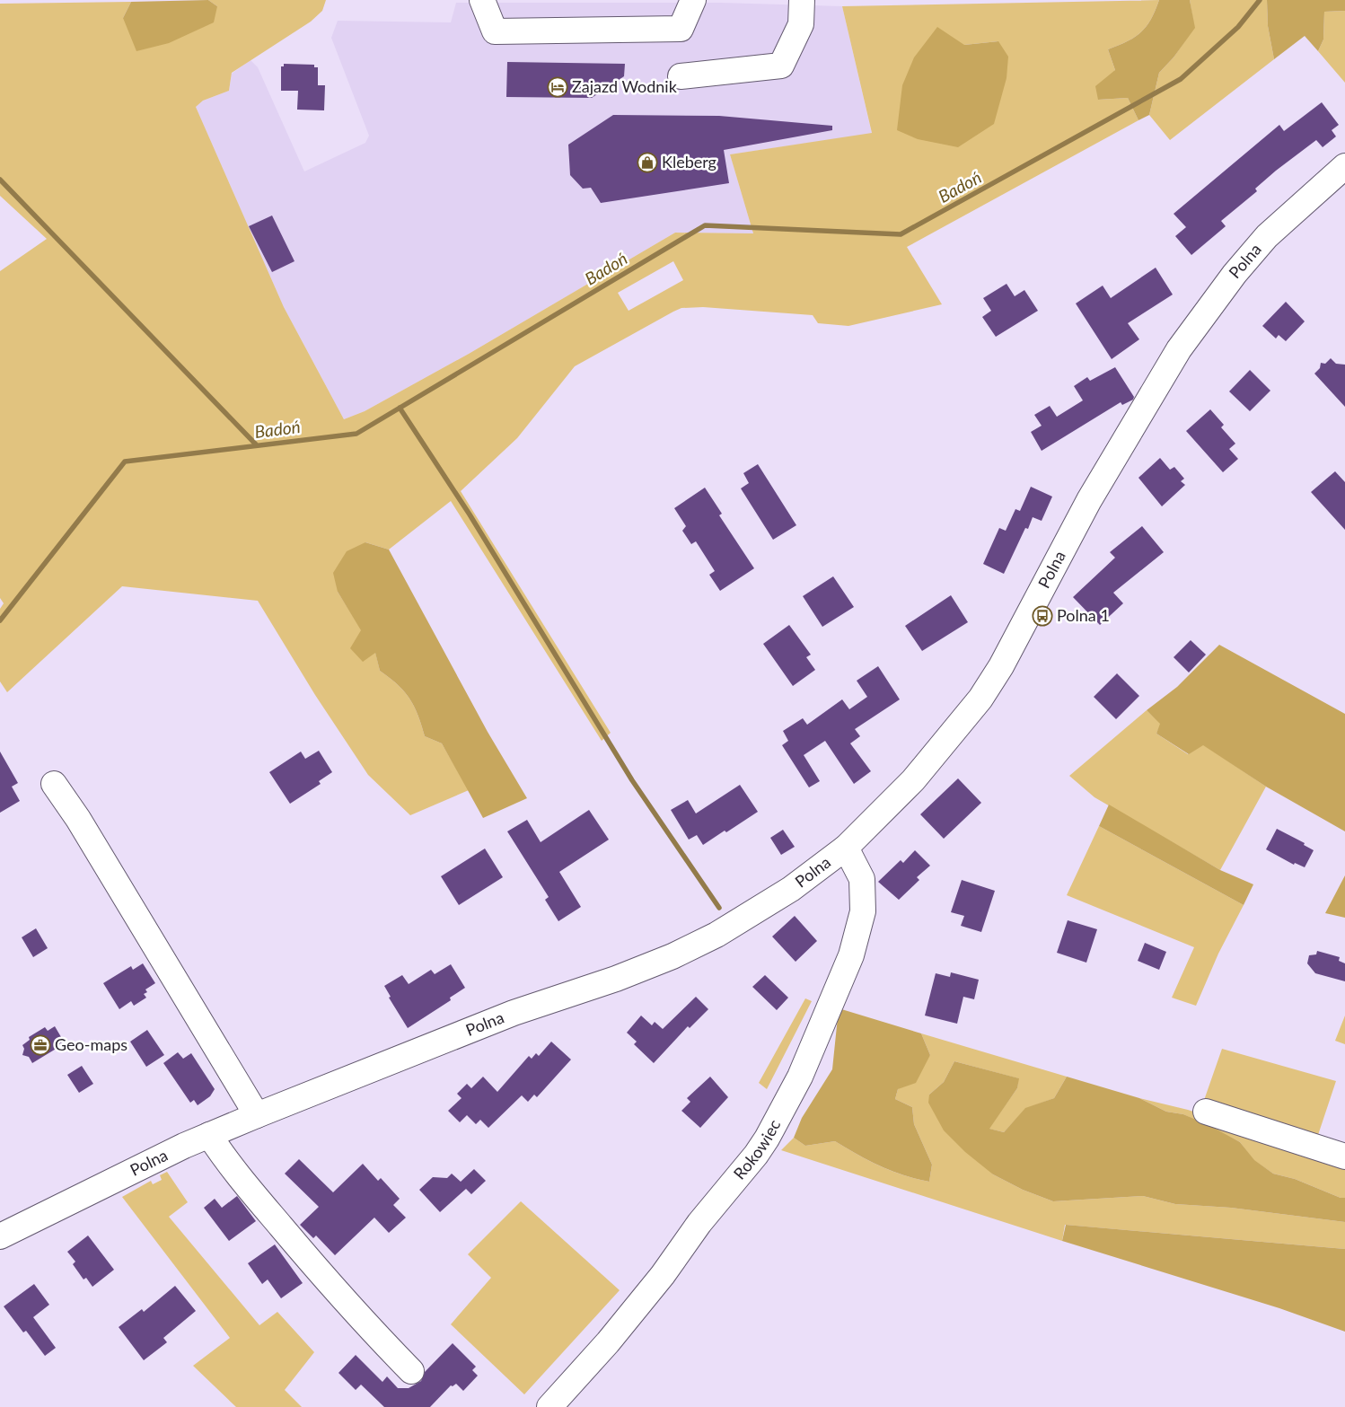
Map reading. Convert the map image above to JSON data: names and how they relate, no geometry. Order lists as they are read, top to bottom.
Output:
{
  "streets": {
    "street": ["Polna", "Rokowiec"]
  },
  "crossings": [
    ["Polna", "Rokowiec"]
  ],
  "water": ["Badoń"],
  "places": {
    "hotel": ["Zajazd Wodnik"],
    "shop": ["Kleberg"],
    "bus stop": ["Polna 1"],
    "office": ["Geo-maps"]
  }
}
